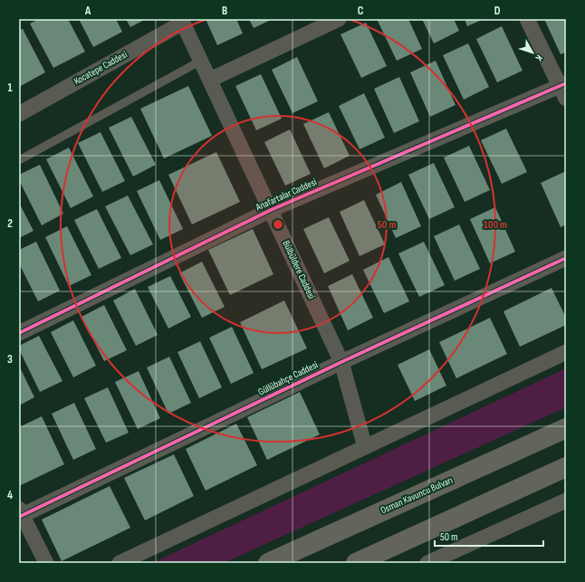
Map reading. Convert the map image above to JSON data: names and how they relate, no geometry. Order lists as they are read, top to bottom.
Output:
{
  "streets": {
    "highway": ["Osman Kavuncu Bulvarı"],
    "street": [
      "Kocatepe Caddesi",
      "Anafartalar Caddesi",
      "Bülbüldere Caddesi",
      "Güllübahçe Caddesi"
    ]
  },
  "crossings": [
    ["Kocatepe Caddesi", "Bülbüldere Caddesi"],
    ["Anafartalar Caddesi", "Bülbüldere Caddesi"],
    ["Bülbüldere Caddesi", "Güllübahçe Caddesi"]
  ],
  "scale_bar": "50 m",
  "north": "bottom right",
  "grid": {
    "columns": [
      "A",
      "B",
      "C",
      "D"
    ],
    "rows": [
      "1",
      "2",
      "3",
      "4"
    ]
  },
  "rings": ["50 m", "100 m"]
}
